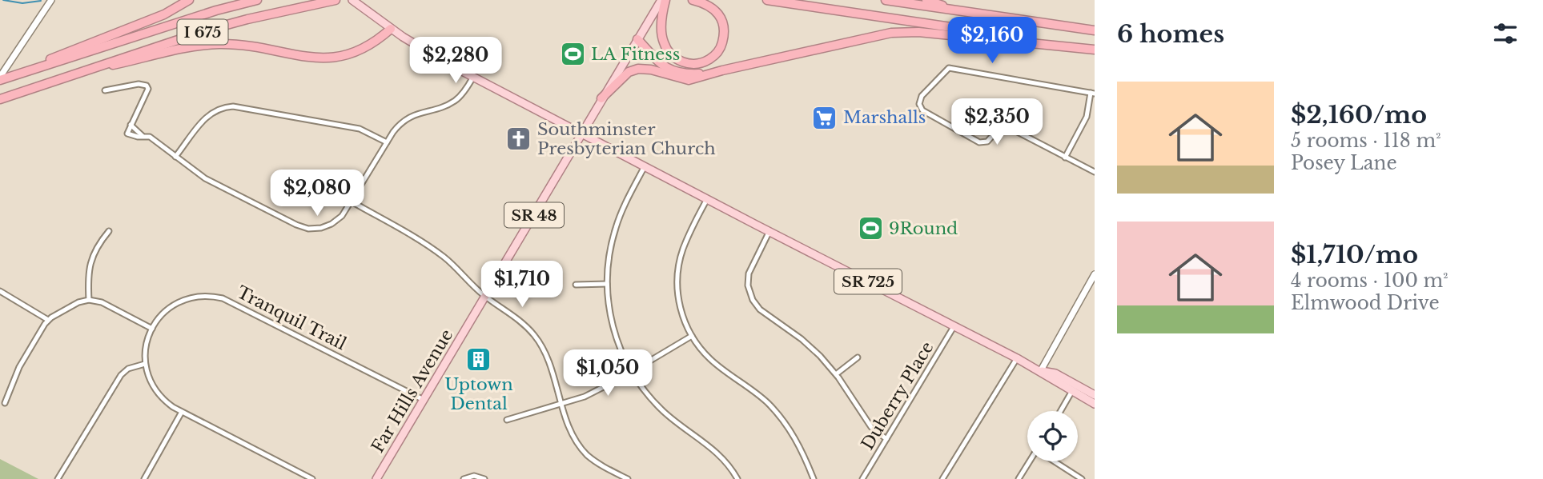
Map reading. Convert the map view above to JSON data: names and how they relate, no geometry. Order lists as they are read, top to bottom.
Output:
{
  "streets": {
    "highway": ["I 675"],
    "main road": ["SR 48", "SR 725", "Far Hills Avenue"],
    "street": ["Tranquil Trail", "Duberry Place"]
  },
  "crossings": [
    ["SR 725", "Far Hills Avenue"],
    ["SR 725", "Duberry Place"],
    ["Tranquil Trail", "Far Hills Avenue"]
  ],
  "places": {
    "sports": ["LA Fitness", "9Round"],
    "supermarket": ["Marshalls"],
    "church": ["Southminster Presbyterian Church"],
    "building": ["Uptown Dental"]
  },
  "page": {
    "heading": "6 homes",
    "price": [
      "$2,160",
      "$2,280",
      "$2,350",
      "$2,080",
      "$1,710",
      "$1,050"
    ],
    "list": [
      {
        "name": "$2,160/mo",
        "note": "5 rooms · 118 m² · Posey Lane"
      },
      {
        "name": "$1,710/mo",
        "note": "4 rooms · 100 m² · Elmwood Drive"
      }
    ]
  }
}
